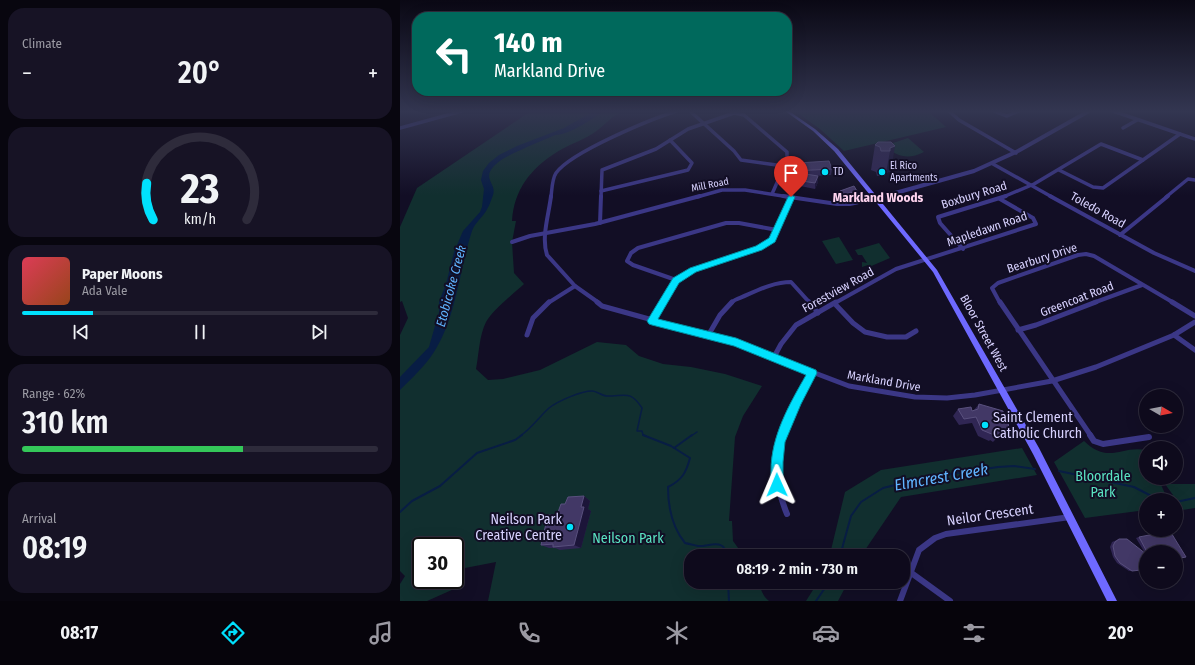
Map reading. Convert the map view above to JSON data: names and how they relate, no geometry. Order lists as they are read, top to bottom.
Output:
{
  "streets": {
    "main road": ["Bloor Street West"],
    "street": [
      "Mill Road",
      "Boxbury Road",
      "Toledo Road",
      "Mapledawn Road",
      "Bearbury Drive",
      "Forestview Road",
      "Greencoat Road",
      "Markland Drive",
      "Neilor Crescent"
    ]
  },
  "crossings": [
    ["Mill Road", "Toledo Road"],
    ["Mill Road", "Bloor Street West"],
    ["Mill Road", "Markland Drive"],
    ["Boxbury Road", "Toledo Road"],
    ["Boxbury Road", "Mapledawn Road"],
    ["Mapledawn Road", "Forestview Road"],
    ["Mapledawn Road", "Bloor Street West"],
    ["Bearbury Drive", "Greencoat Road"],
    ["Bearbury Drive", "Markland Drive"],
    ["Forestview Road", "Bloor Street West"],
    ["Forestview Road", "Markland Drive"],
    ["Bloor Street West", "Markland Drive"],
    ["Bloor Street West", "Neilor Crescent"]
  ],
  "districts": ["Markland Woods"],
  "water": ["Etobicoke Creek", "Elmcrest Creek"],
  "parks": ["Bloordale Park", "Neilson Park"],
  "places": [
    "TD",
    "El Rico Apartments",
    "Saint Clement Catholic Church",
    "Neilson Park Creative Centre"
  ],
  "north": "right",
  "page": {
    "tile": [
      "Climate",
      ["Range · 62%", "310 km"],
      ["Arrival", "08:19"]
    ],
    "turn": ["140 m", "Markland Drive"],
    "heat": ["−", "20°", "+"],
    "song": ["Paper Moons", "Ada Vale"],
    "map_buttons": ["+", "−"],
    "limit": "30",
    "trip": "08:19 · 2 min · 730 m",
    "tabs": ["08:17", "20°"],
    "gauge": ["23", "km/h"]
  }
}
